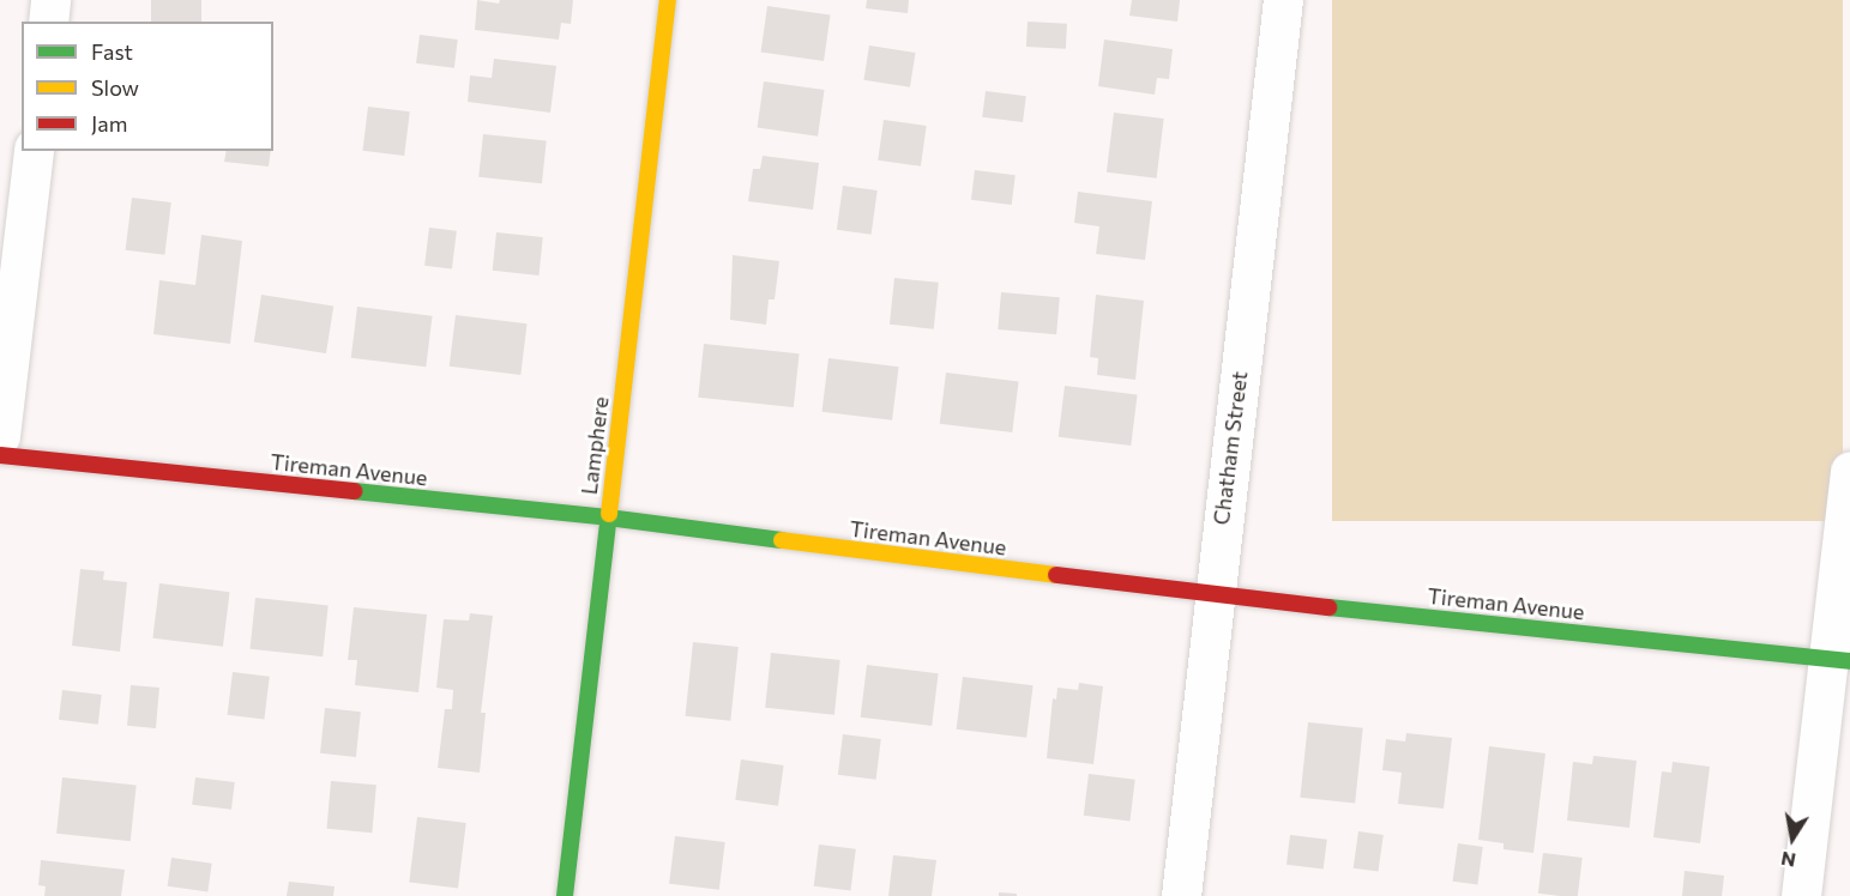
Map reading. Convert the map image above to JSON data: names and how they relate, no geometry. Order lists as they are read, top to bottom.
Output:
{
  "streets": {
    "street": ["Lamphere", "Chatham Street", "Tireman Avenue"]
  },
  "crossings": [
    ["Lamphere", "Tireman Avenue"],
    ["Chatham Street", "Tireman Avenue"]
  ],
  "legend": ["Fast", "Slow", "Jam"],
  "north": "bottom"
}
